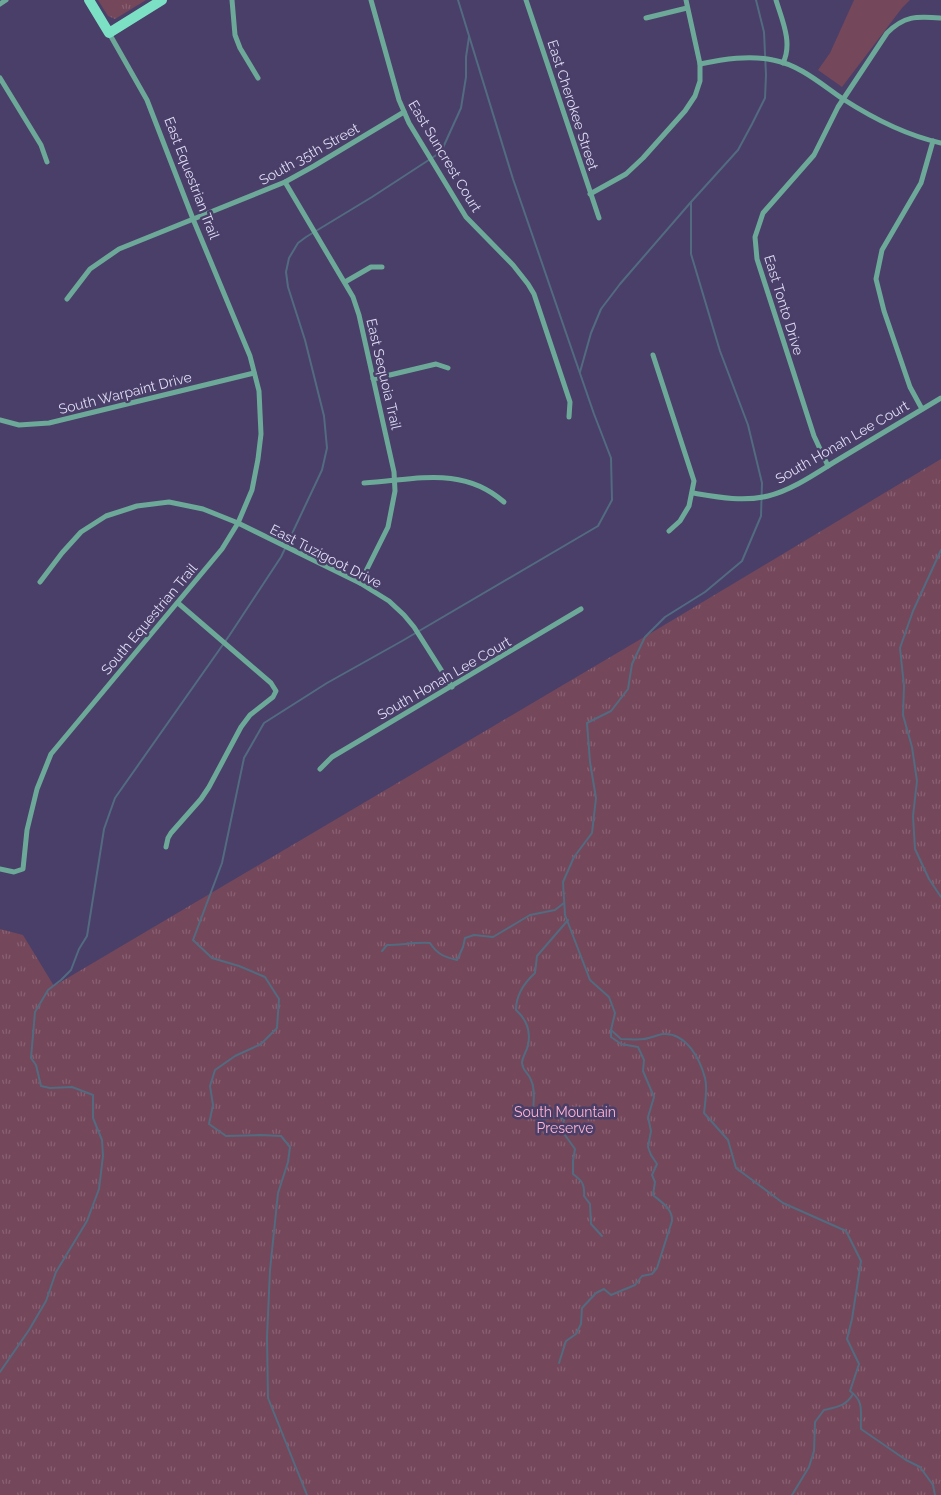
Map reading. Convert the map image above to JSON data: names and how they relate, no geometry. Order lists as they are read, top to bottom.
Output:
{
  "streets": {
    "street": [
      "East Cherokee Street",
      "South 35th Street",
      "East Suncrest Court",
      "East Equestrian Trail",
      "East Tonto Drive",
      "East Sequoia Trail",
      "South Warpaint Drive",
      "South Honah Lee Court",
      "East Tuzigoot Drive",
      "South Equestrian Trail"
    ]
  },
  "crossings": [
    ["South 35th Street", "East Suncrest Court"],
    ["South 35th Street", "East Equestrian Trail"],
    ["South 35th Street", "East Sequoia Trail"],
    ["East Equestrian Trail", "South Warpaint Drive"],
    ["East Equestrian Trail", "South Equestrian Trail"],
    ["East Tonto Drive", "South Honah Lee Court"],
    ["East Sequoia Trail", "East Tuzigoot Drive"],
    ["South Warpaint Drive", "South Equestrian Trail"],
    ["South Honah Lee Court", "East Tuzigoot Drive"],
    ["East Tuzigoot Drive", "South Equestrian Trail"]
  ],
  "parks": ["South Mountain Preserve"]
}
